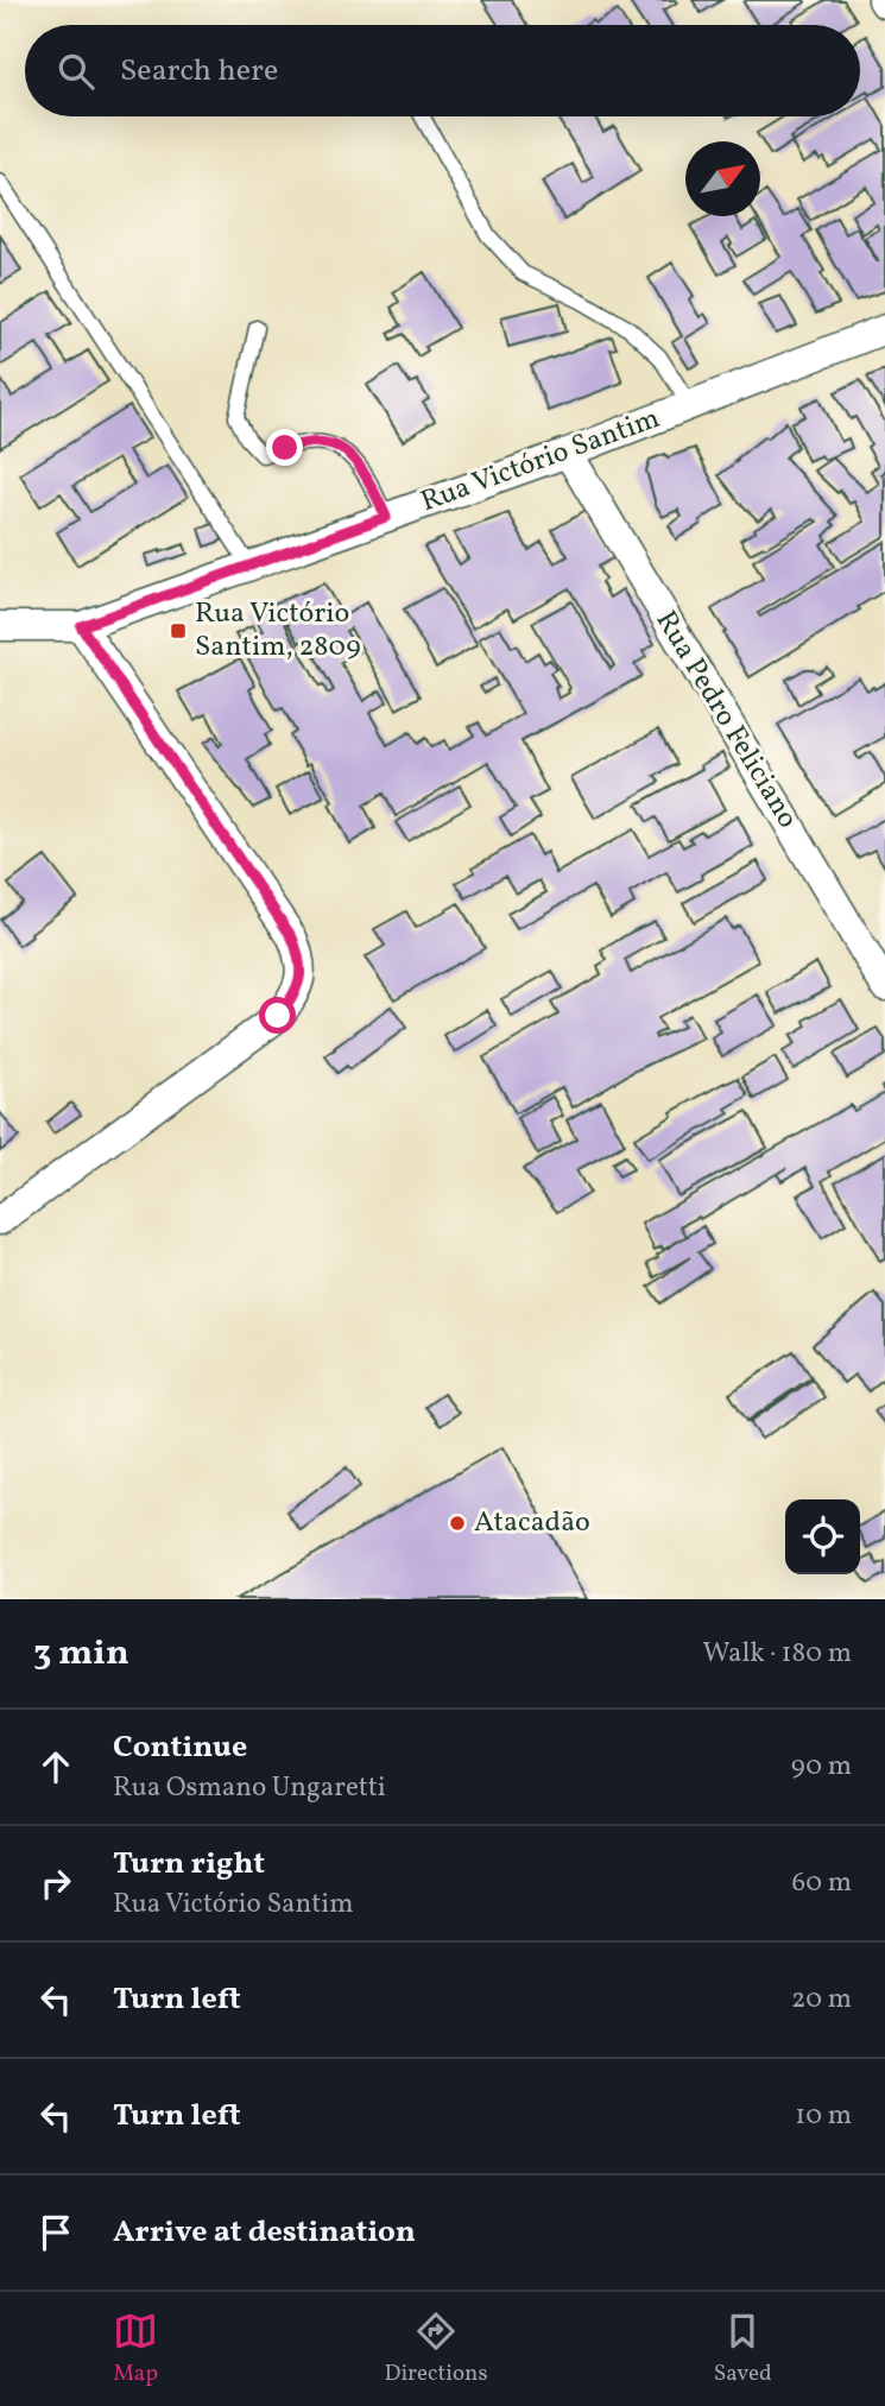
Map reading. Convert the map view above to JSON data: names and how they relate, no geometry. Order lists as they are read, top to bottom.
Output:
{
  "streets": {
    "street": ["Rua Victório Santim", "Rua Pedro Feliciano"]
  },
  "crossings": [
    ["Rua Victório Santim", "Rua Pedro Feliciano"]
  ],
  "places": {
    "transit": ["Rua Victório Santim, 2809"],
    "other": ["Atacadão"]
  },
  "north": "top right",
  "page": {
    "search": "Search here",
    "heading": ["3 min", "Walk · 180 m"],
    "list": [
      ["Continue", "Rua Osmano Ungaretti", "90 m"],
      ["Turn right", "Rua Victório Santim", "60 m"],
      ["Turn left", "20 m"],
      ["Turn left", "10 m"],
      "Arrive at destination"
    ],
    "nav": ["Map", "Directions", "Saved"]
  }
}
